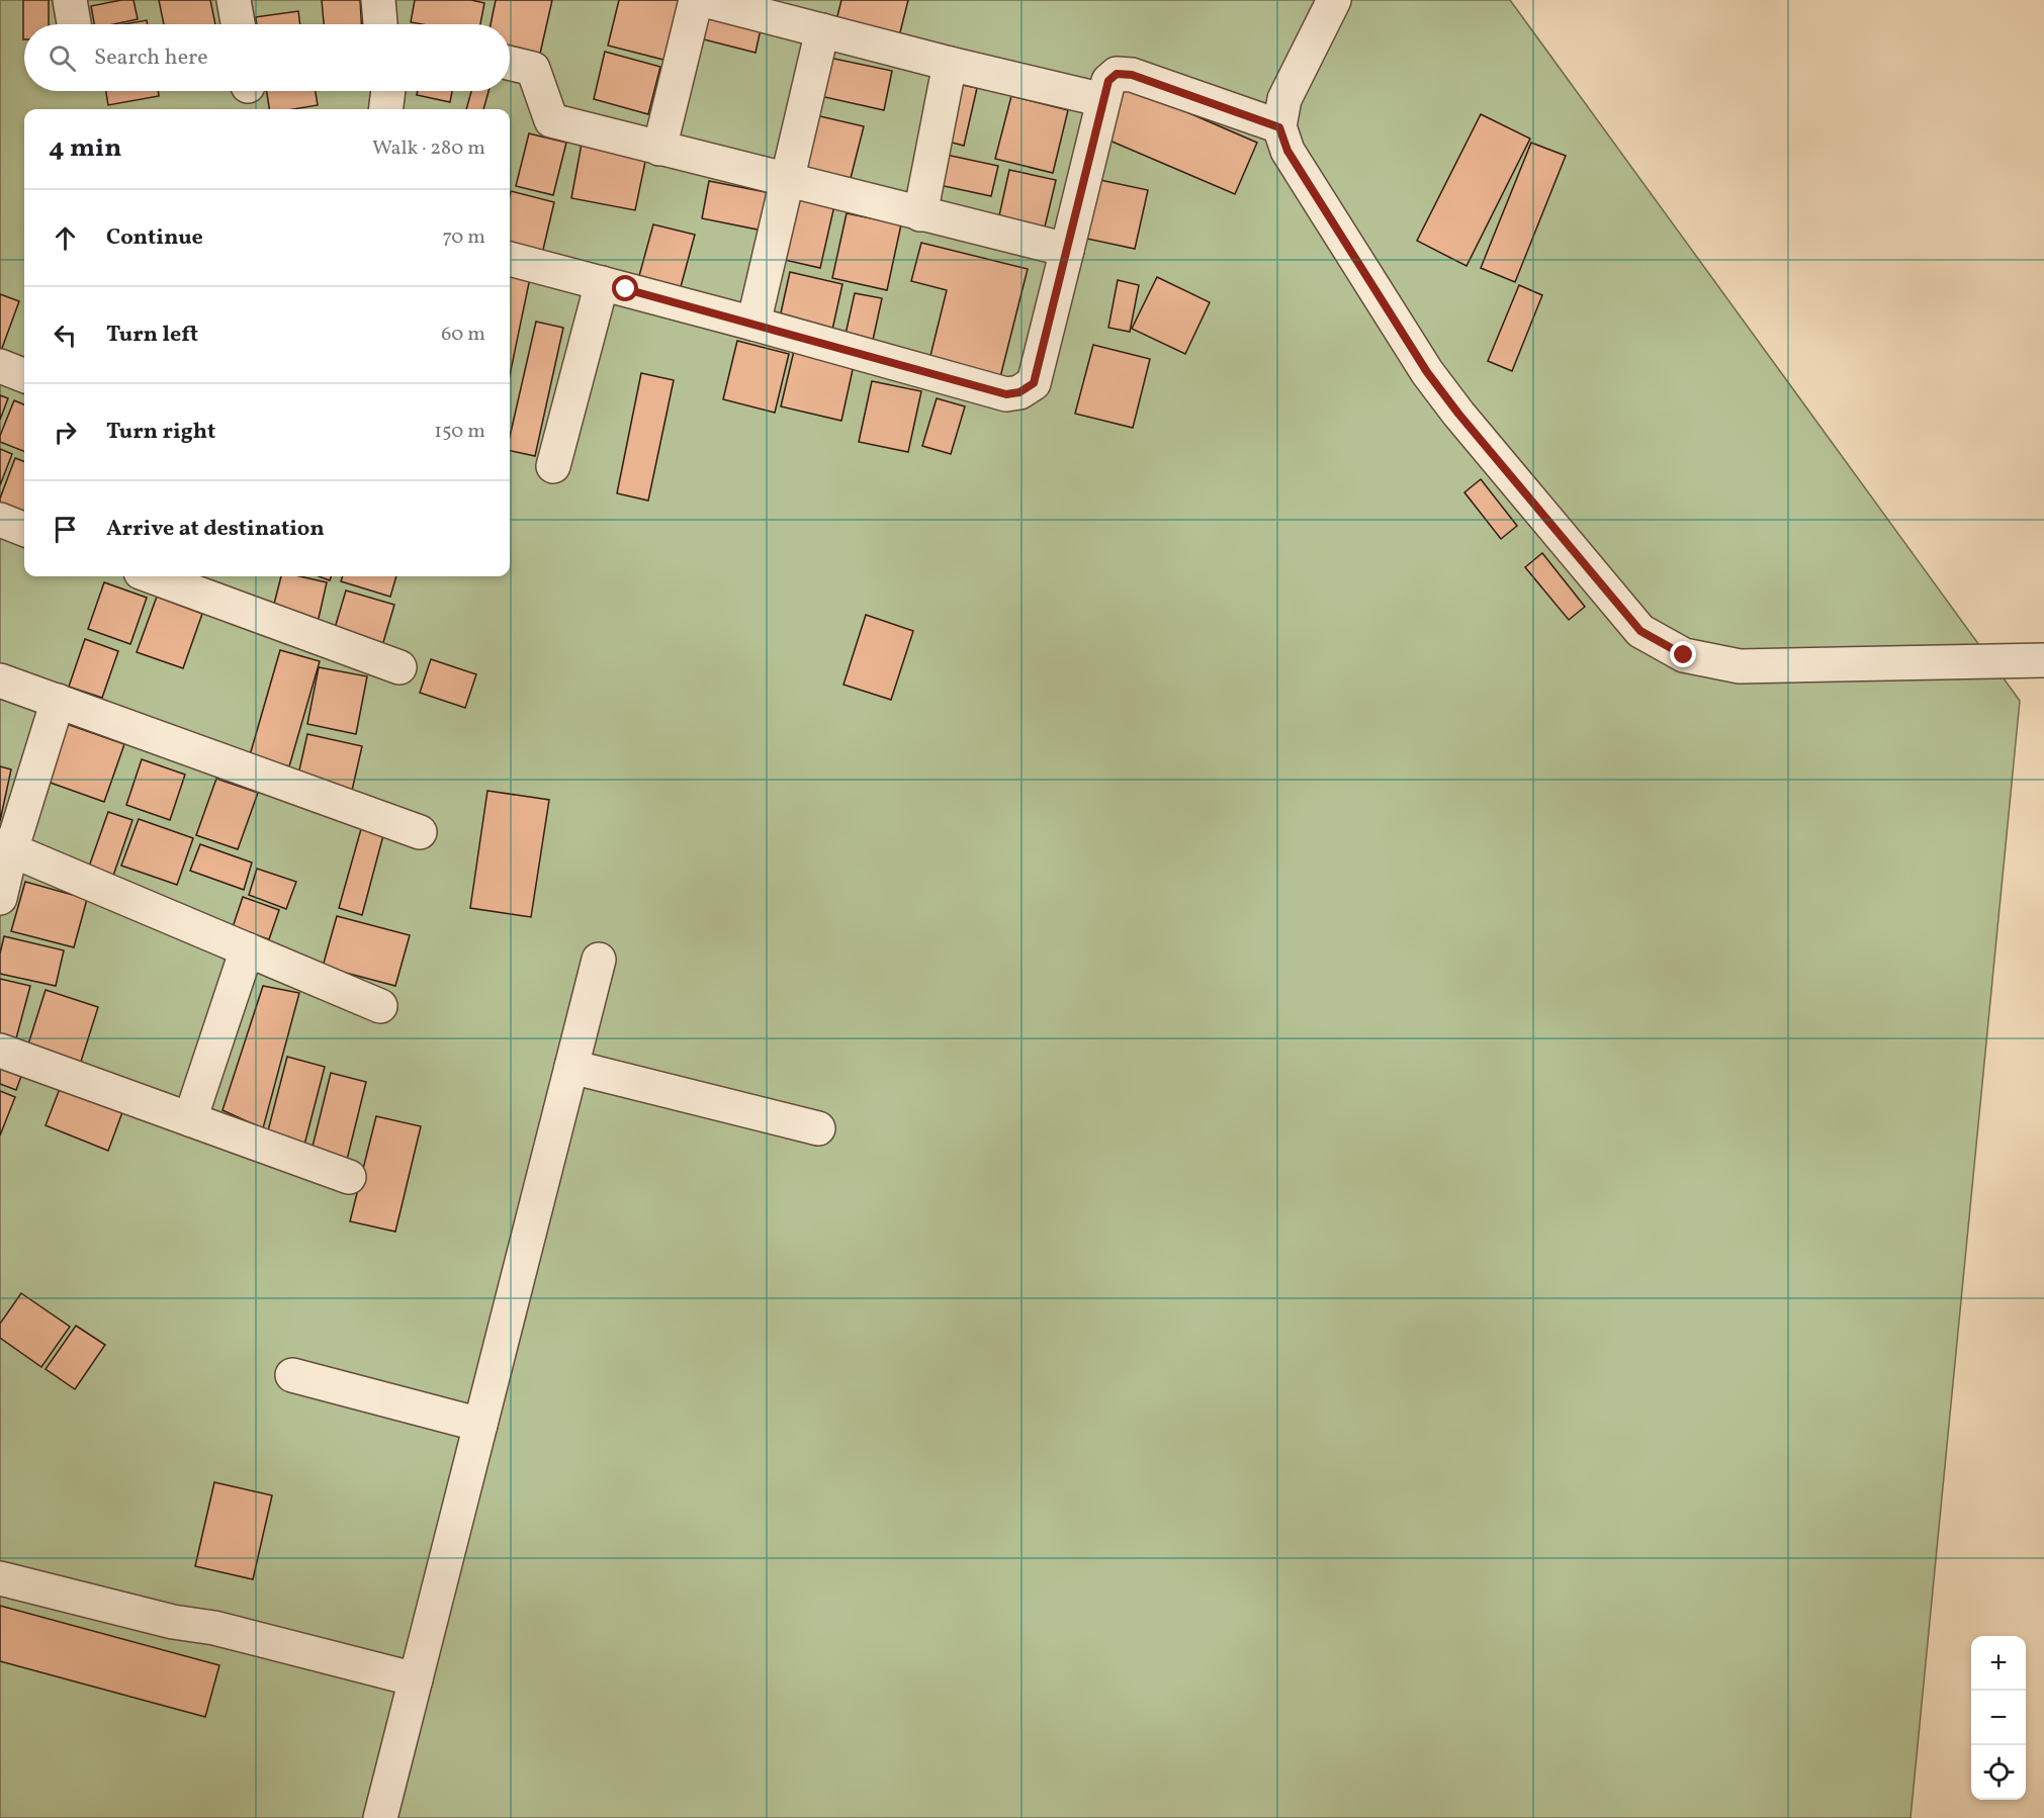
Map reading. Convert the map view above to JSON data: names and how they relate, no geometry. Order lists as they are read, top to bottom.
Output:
{
  "page": {
    "search": "Search here",
    "heading": ["4 min", "Walk · 280 m"],
    "list": [
      ["Continue", "70 m"],
      ["Turn left", "60 m"],
      ["Turn right", "150 m"],
      "Arrive at destination"
    ],
    "map_buttons": ["+", "−"]
  }
}
